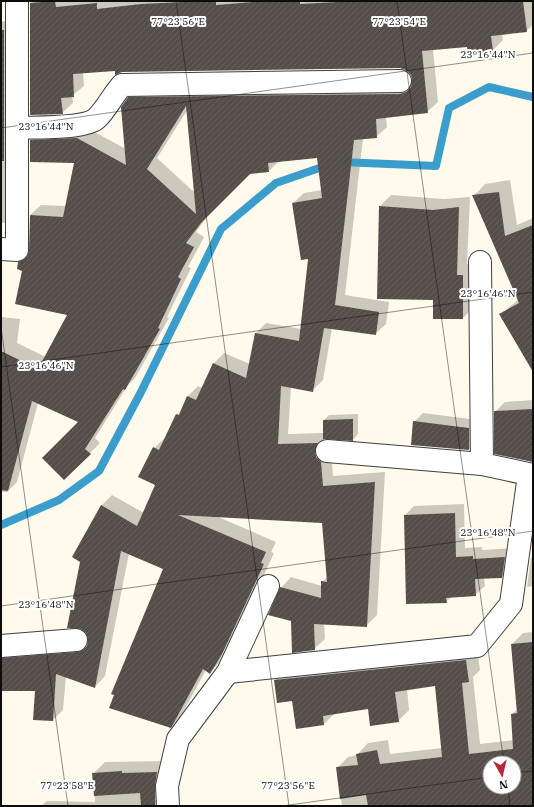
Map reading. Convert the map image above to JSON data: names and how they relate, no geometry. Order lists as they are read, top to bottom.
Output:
{
  "north": "bottom",
  "coordinates": [
    "77°23'56\"E",
    "77°23'54\"E",
    "23°16'44\"N",
    "23°16'46\"N",
    "23°16'48\"N",
    "77°23'58\"E"
  ]
}
